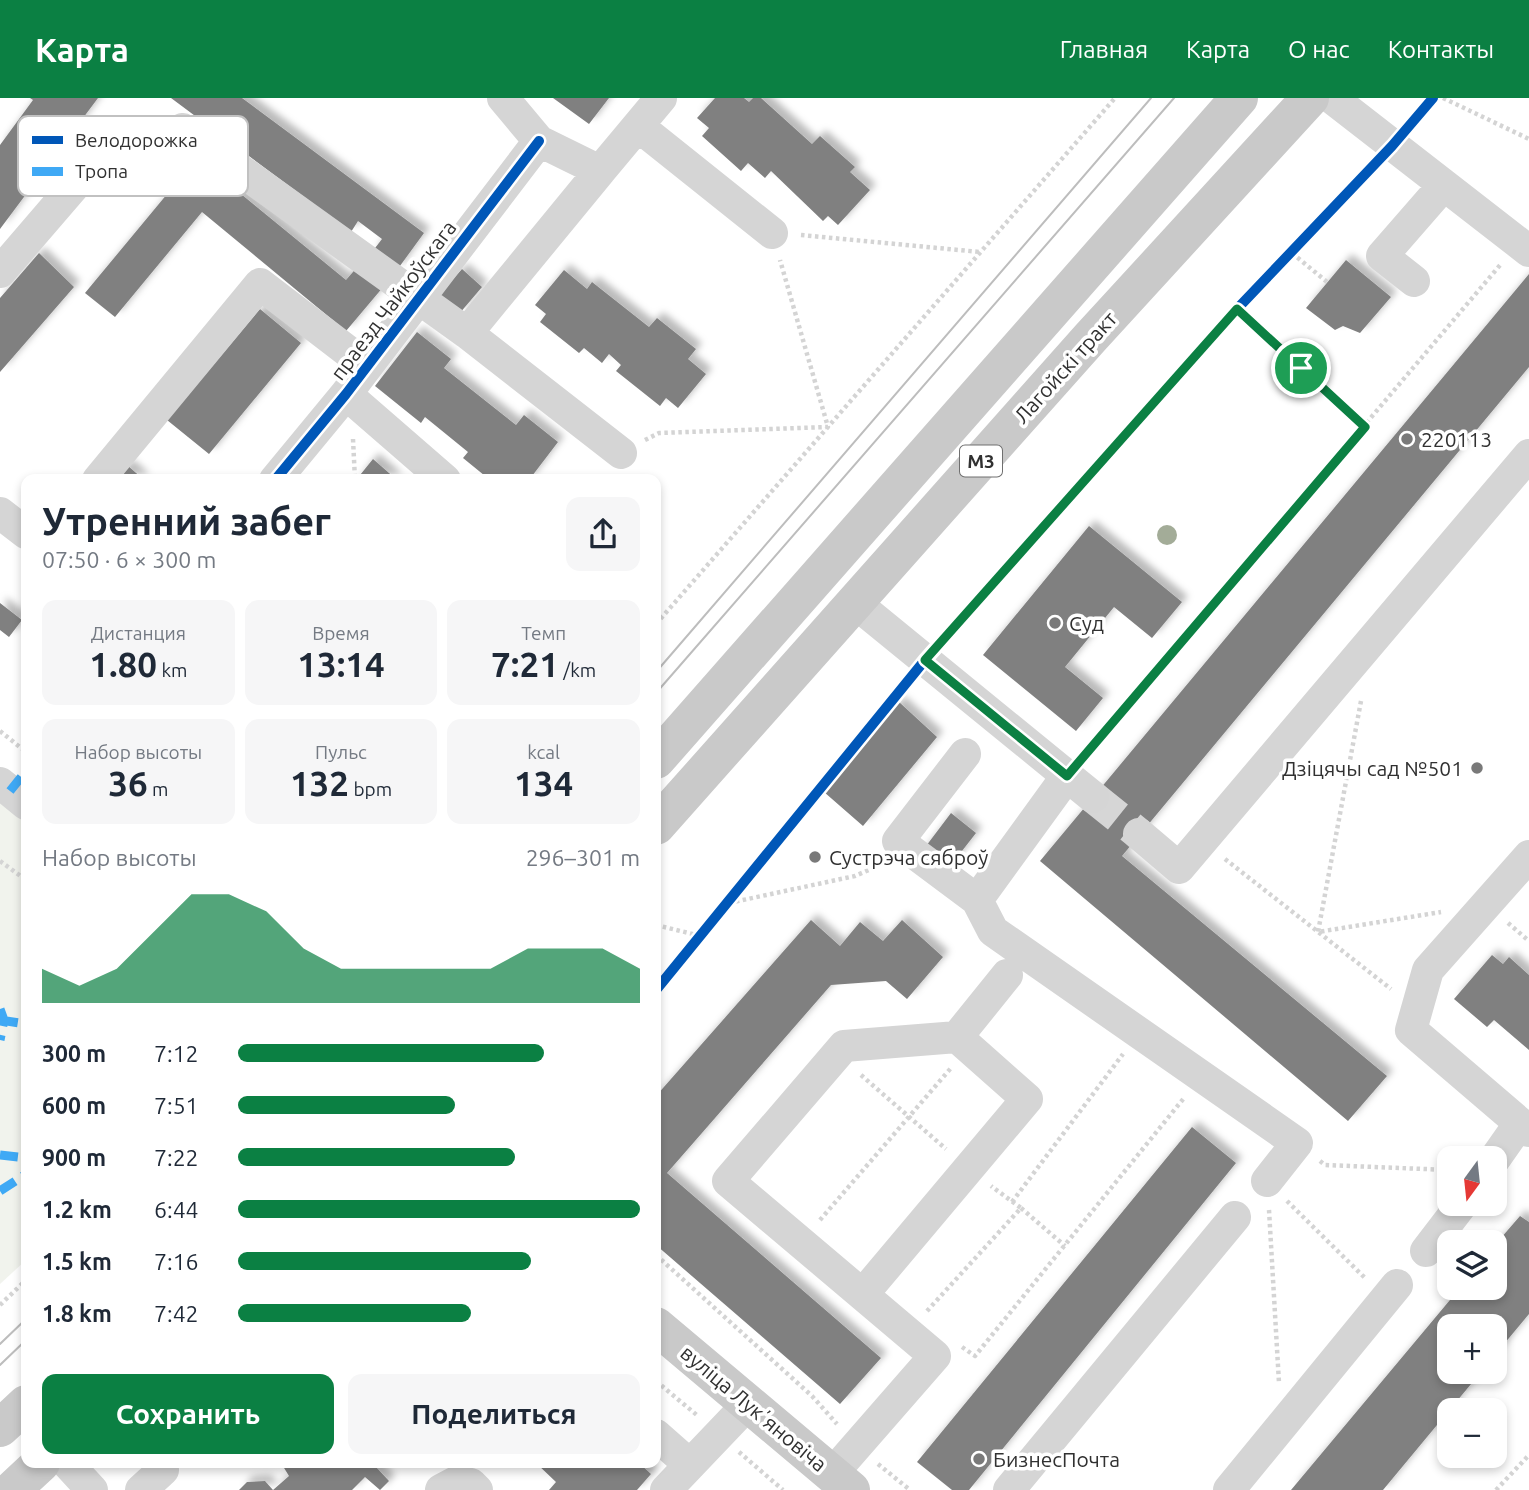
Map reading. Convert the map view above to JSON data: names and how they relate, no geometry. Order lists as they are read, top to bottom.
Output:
{
  "streets": {
    "main road": ["Лагойскі тракт", "М3", "вуліца Лукʼяновіча"],
    "street": ["праезд Чайкоўскага"]
  },
  "places": [
    "220113",
    "Суд",
    "Дзіцячы сад №501",
    "Сустрэча сяброў",
    "БизнесПочта"
  ],
  "legend": ["Велодорожка", "Тропа"],
  "north": "bottom",
  "page": {
    "header": "Карта",
    "nav": [
      "Главная",
      "Карта",
      "О нас",
      "Контакты"
    ],
    "heading": ["Утренний забег", "07:50 · 6 × 300 m"],
    "stats": [
      ["Дистанция", "1.80 km"],
      ["Время", "13:14"],
      ["Темп", "7:21 /km"],
      ["Набор высоты", "36 m"],
      ["Пульс", "132 bpm"],
      ["kcal", "134"]
    ],
    "chart": ["Набор высоты", "296–301 m"],
    "list": [
      {
        "name": "300 m",
        "note": "7:12"
      },
      {
        "name": "600 m",
        "note": "7:51"
      },
      {
        "name": "900 m",
        "note": "7:22"
      },
      {
        "name": "1.2 km",
        "note": "6:44"
      },
      {
        "name": "1.5 km",
        "note": "7:16"
      },
      {
        "name": "1.8 km",
        "note": "7:42"
      }
    ],
    "map_buttons": ["+", "−"],
    "buttons": ["Сохранить", "Поделиться"]
  }
}
